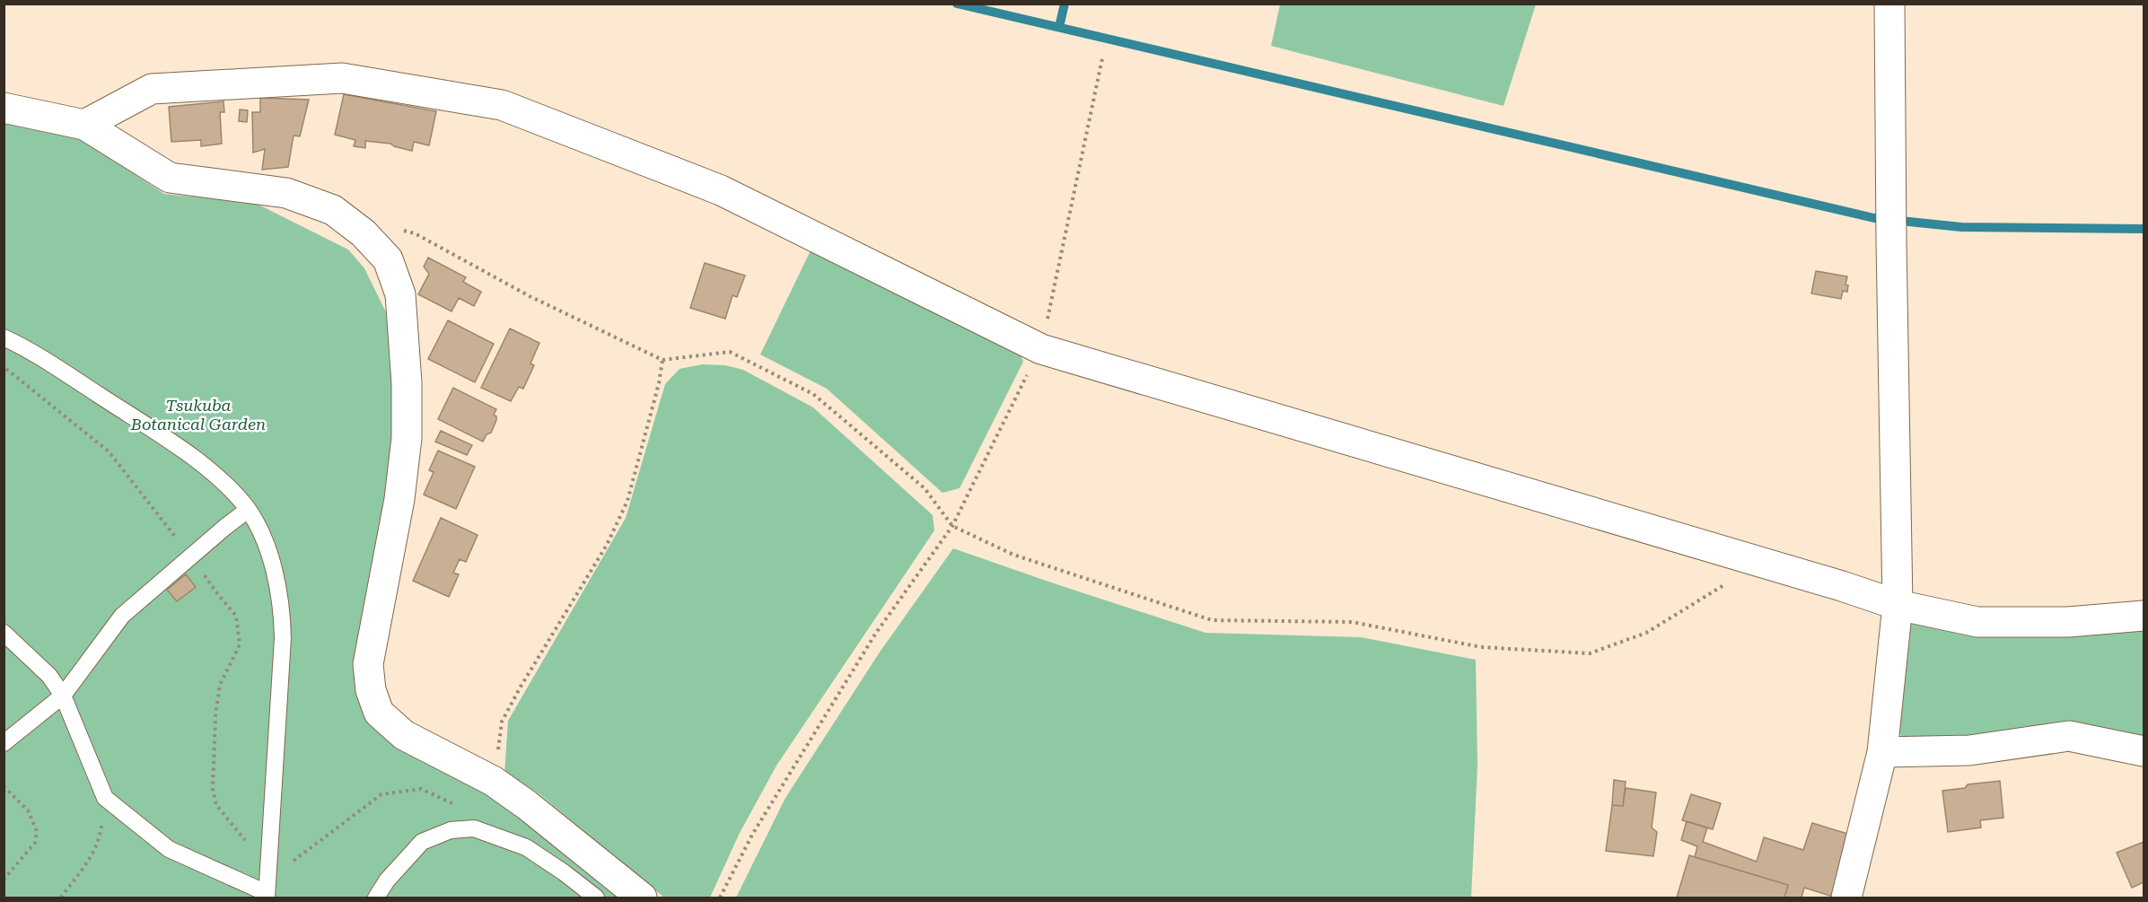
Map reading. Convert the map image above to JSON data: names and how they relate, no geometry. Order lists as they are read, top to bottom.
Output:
{
  "parks": ["Tsukuba Botanical Garden"]
}
